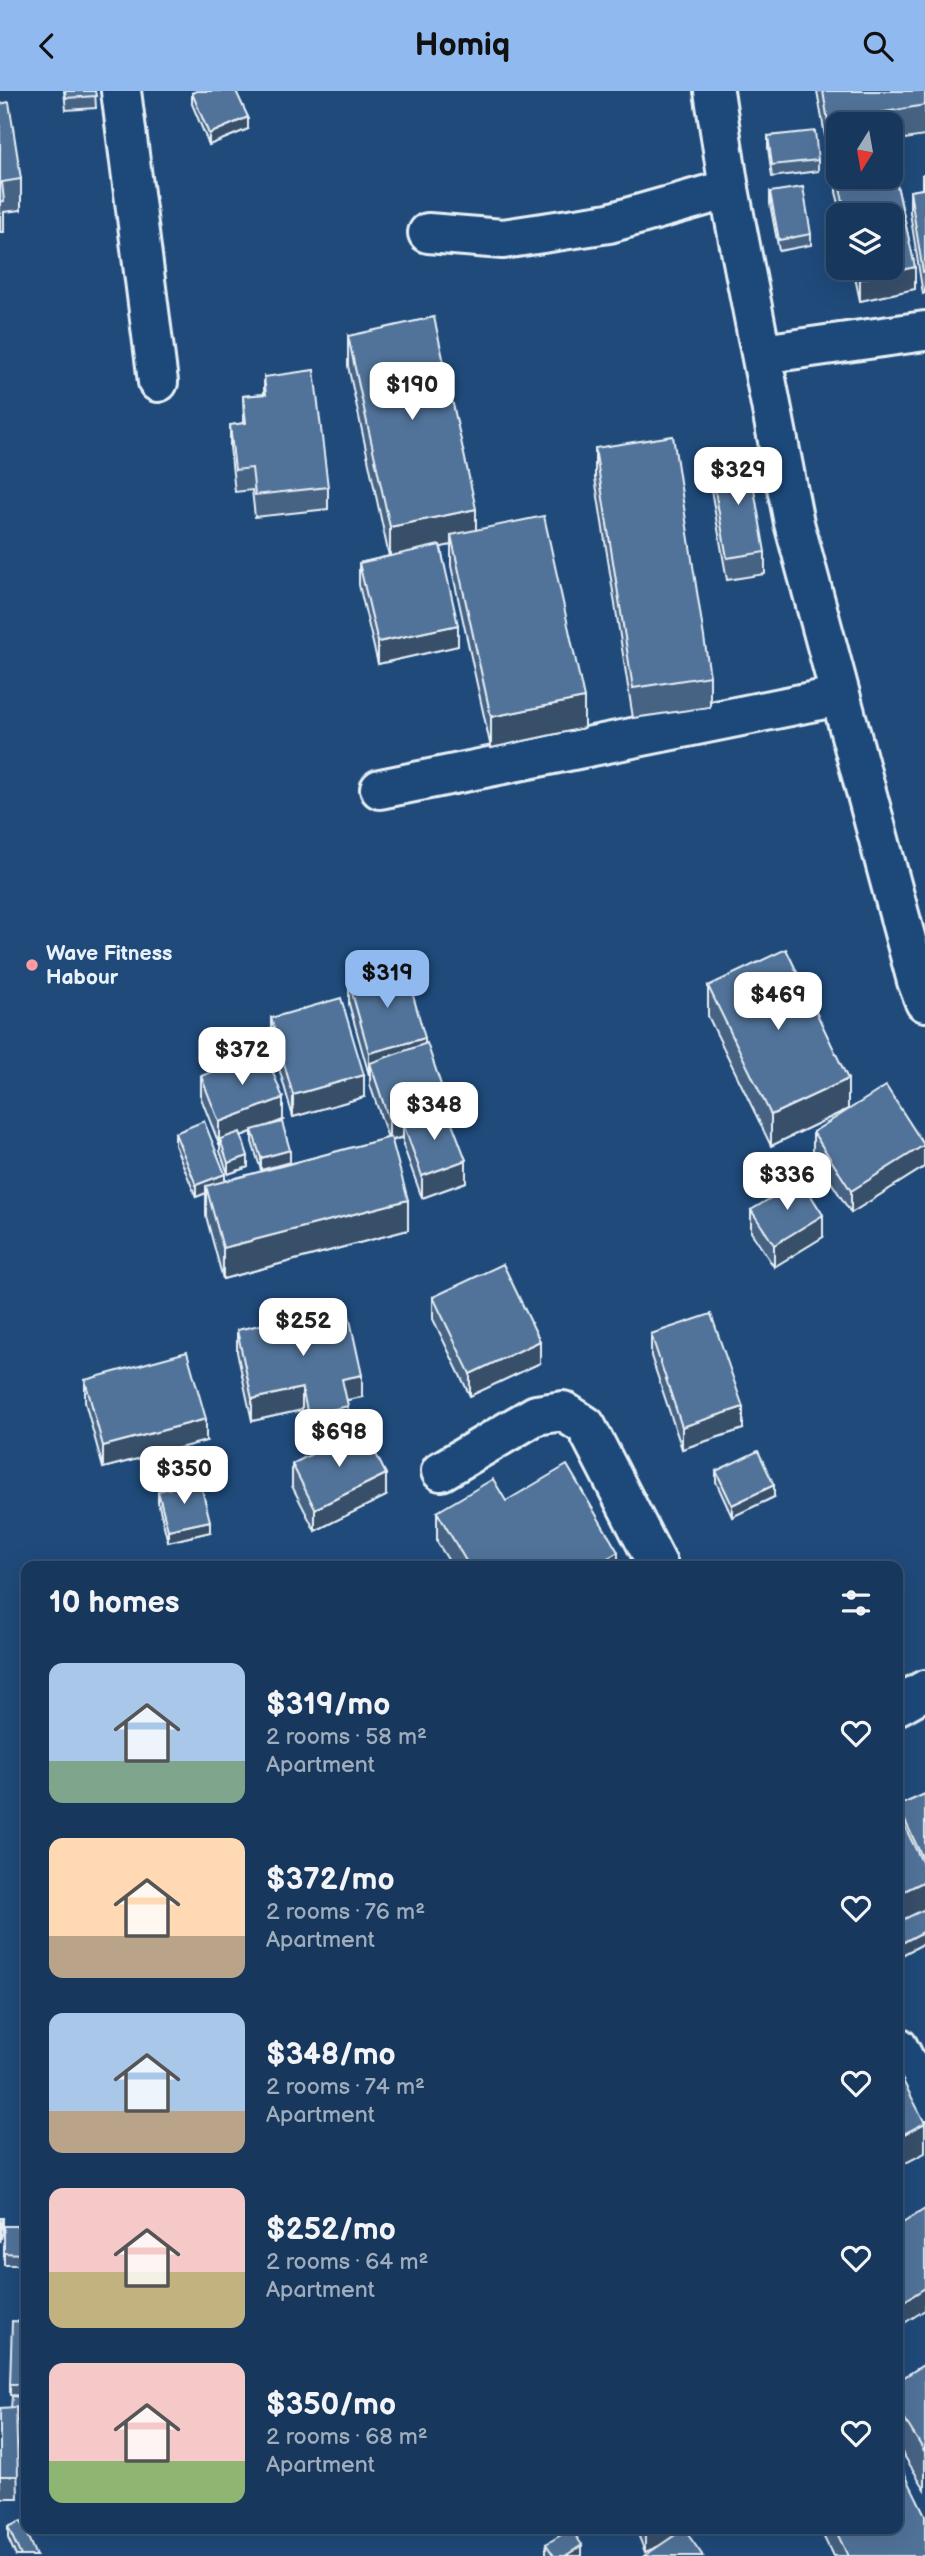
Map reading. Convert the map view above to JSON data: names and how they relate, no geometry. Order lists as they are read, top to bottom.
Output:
{
  "places": ["Wave Fitness Habour"],
  "north": "bottom",
  "page": {
    "header": "Homiq",
    "price": [
      "$190",
      "$329",
      "$319",
      "$469",
      "$372",
      "$348",
      "$336",
      "$252",
      "$698",
      "$350"
    ],
    "heading": "10 homes",
    "list": [
      {
        "name": "$319/mo",
        "note": "2 rooms · 58 m² · Apartment"
      },
      {
        "name": "$372/mo",
        "note": "2 rooms · 76 m² · Apartment"
      },
      {
        "name": "$348/mo",
        "note": "2 rooms · 74 m² · Apartment"
      },
      {
        "name": "$252/mo",
        "note": "2 rooms · 64 m² · Apartment"
      },
      {
        "name": "$350/mo",
        "note": "2 rooms · 68 m² · Apartment"
      }
    ]
  }
}
